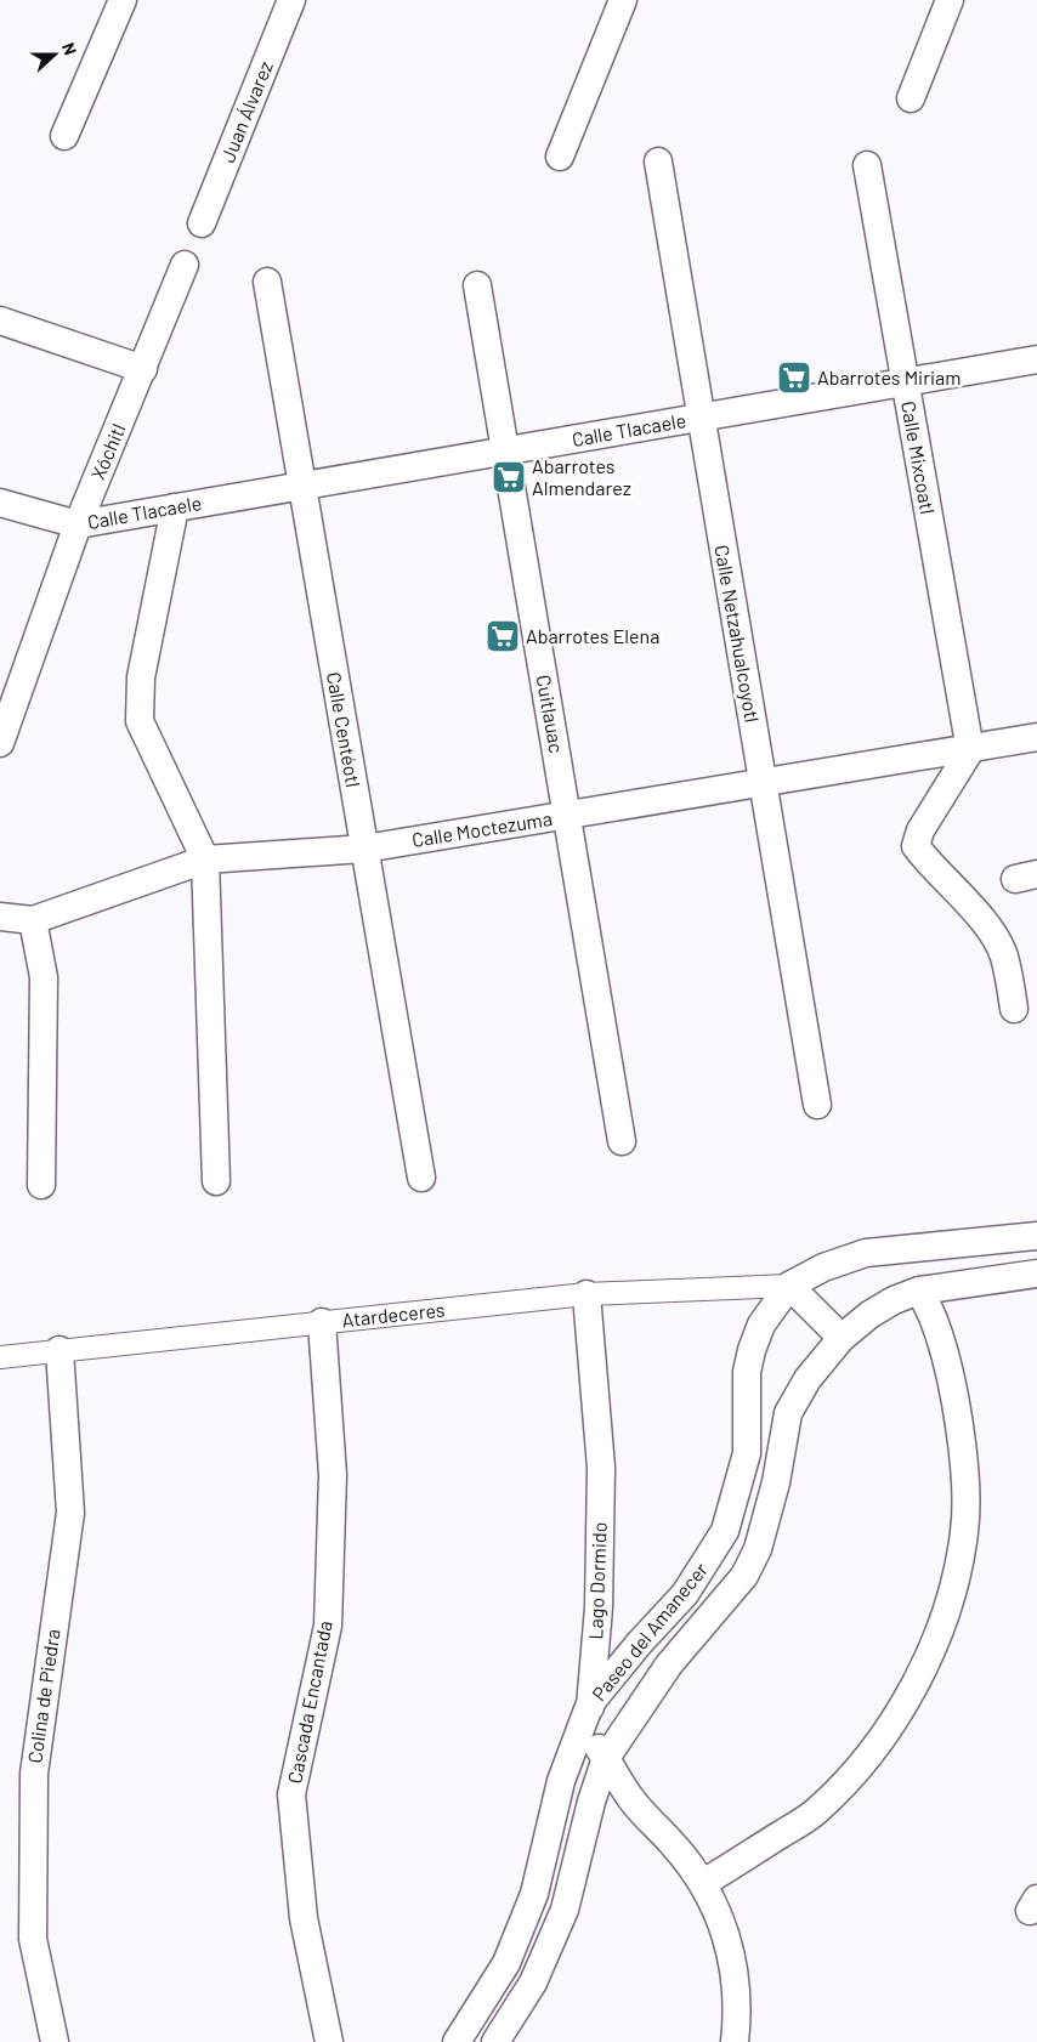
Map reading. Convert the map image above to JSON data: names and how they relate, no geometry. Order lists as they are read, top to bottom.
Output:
{
  "streets": {
    "street": [
      "Juan Álvarez",
      "Calle Tlacaele",
      "Xóchitl",
      "Calle Mixcoatl",
      "Calle Netzahualcoyotl",
      "Cuitlauac",
      "Calle Centéotl",
      "Calle Moctezuma",
      "Atardeceres",
      "Lago Dormido",
      "Paseo del Amanecer",
      "Colina de Piedra",
      "Cascada Encantada"
    ]
  },
  "crossings": [
    ["Calle Tlacaele", "Xóchitl"],
    ["Calle Tlacaele", "Calle Mixcoatl"],
    ["Calle Tlacaele", "Calle Netzahualcoyotl"],
    ["Calle Tlacaele", "Cuitlauac"],
    ["Calle Tlacaele", "Calle Centéotl"],
    ["Calle Mixcoatl", "Calle Moctezuma"],
    ["Calle Netzahualcoyotl", "Calle Moctezuma"],
    ["Cuitlauac", "Calle Moctezuma"],
    ["Calle Centéotl", "Calle Moctezuma"],
    ["Atardeceres", "Lago Dormido"],
    ["Atardeceres", "Paseo del Amanecer"],
    ["Atardeceres", "Colina de Piedra"],
    ["Atardeceres", "Cascada Encantada"],
    ["Lago Dormido", "Paseo del Amanecer"]
  ],
  "places": {
    "supermarket": ["Abarrotes Miriam", "Abarrotes Almendarez", "Abarrotes Elena"]
  },
  "north": "right"
}
